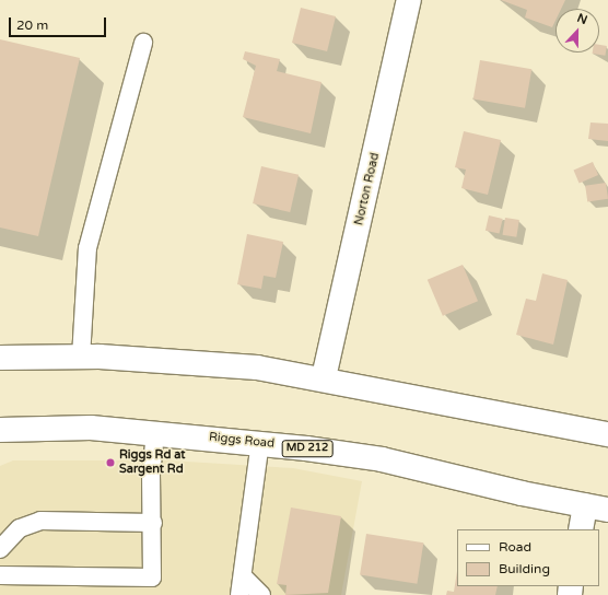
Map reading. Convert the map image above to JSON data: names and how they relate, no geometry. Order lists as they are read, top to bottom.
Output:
{
  "streets": {
    "main road": ["Norton Road", "Riggs Road", "MD 212"]
  },
  "places": ["Riggs Rd at Sargent Rd"],
  "legend": ["Road", "Building"],
  "scale_bar": "20 m",
  "north": "top"
}
